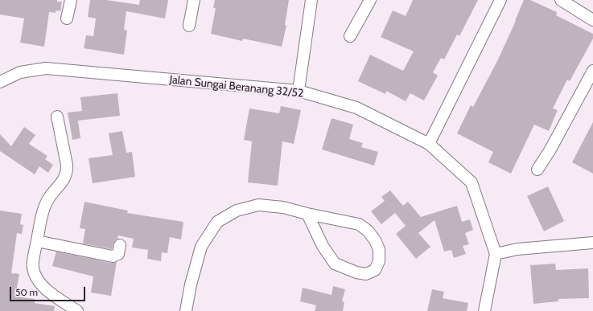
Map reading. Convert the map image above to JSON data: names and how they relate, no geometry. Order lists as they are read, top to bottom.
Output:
{
  "streets": {
    "street": ["Jalan Sungai Beranang 32/52"]
  },
  "scale_bar": "50 m"
}
